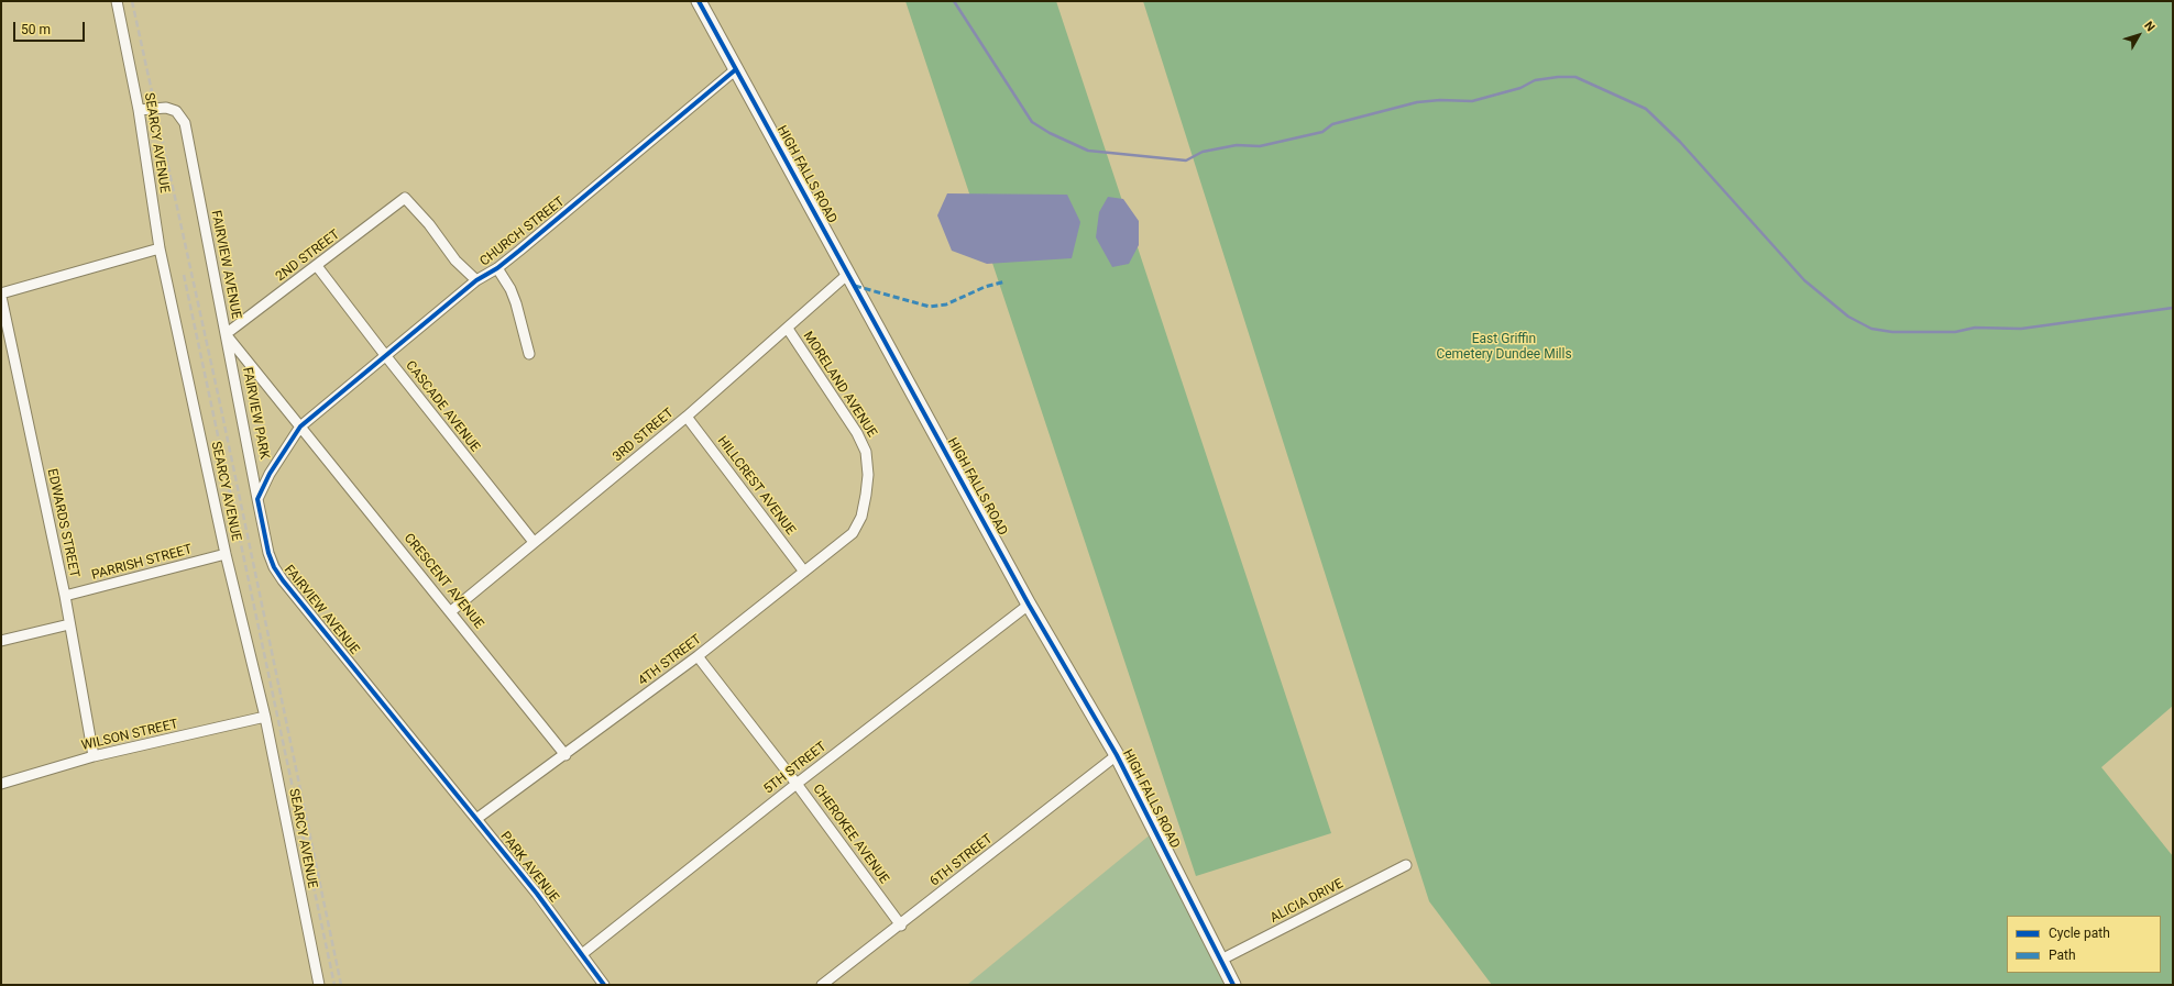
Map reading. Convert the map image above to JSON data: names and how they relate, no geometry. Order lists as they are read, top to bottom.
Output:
{
  "streets": {
    "street": [
      "SEARCY AVENUE",
      "HIGH FALLS ROAD",
      "CHURCH STREET",
      "2ND STREET",
      "FAIRVIEW AVENUE",
      "MORELAND AVENUE",
      "CASCADE AVENUE",
      "FAIRVIEW PARK",
      "3RD STREET",
      "HILLCREST AVENUE",
      "EDWARDS STREET",
      "PARRISH STREET",
      "CRESCENT AVENUE",
      "4TH STREET",
      "WILSON STREET",
      "5TH STREET",
      "CHEROKEE AVENUE",
      "6TH STREET",
      "PARK AVENUE",
      "ALICIA DRIVE"
    ]
  },
  "crossings": [
    ["SEARCY AVENUE", "FAIRVIEW AVENUE"],
    ["SEARCY AVENUE", "PARRISH STREET"],
    ["SEARCY AVENUE", "WILSON STREET"],
    ["HIGH FALLS ROAD", "CHURCH STREET"],
    ["HIGH FALLS ROAD", "3RD STREET"],
    ["HIGH FALLS ROAD", "5TH STREET"],
    ["HIGH FALLS ROAD", "6TH STREET"],
    ["HIGH FALLS ROAD", "ALICIA DRIVE"],
    ["CHURCH STREET", "2ND STREET"],
    ["CHURCH STREET", "FAIRVIEW AVENUE"],
    ["CHURCH STREET", "CASCADE AVENUE"],
    ["CHURCH STREET", "CRESCENT AVENUE"],
    ["2ND STREET", "FAIRVIEW AVENUE"],
    ["2ND STREET", "CASCADE AVENUE"],
    ["2ND STREET", "FAIRVIEW PARK"],
    ["FAIRVIEW AVENUE", "FAIRVIEW PARK"],
    ["FAIRVIEW AVENUE", "CRESCENT AVENUE"],
    ["FAIRVIEW AVENUE", "PARK AVENUE"],
    ["MORELAND AVENUE", "3RD STREET"],
    ["MORELAND AVENUE", "4TH STREET"],
    ["CASCADE AVENUE", "3RD STREET"],
    ["3RD STREET", "HILLCREST AVENUE"],
    ["3RD STREET", "CRESCENT AVENUE"],
    ["HILLCREST AVENUE", "4TH STREET"],
    ["EDWARDS STREET", "PARRISH STREET"],
    ["EDWARDS STREET", "WILSON STREET"],
    ["CRESCENT AVENUE", "4TH STREET"],
    ["4TH STREET", "CHEROKEE AVENUE"],
    ["4TH STREET", "PARK AVENUE"],
    ["5TH STREET", "CHEROKEE AVENUE"],
    ["5TH STREET", "PARK AVENUE"],
    ["CHEROKEE AVENUE", "6TH STREET"]
  ],
  "parks": ["East Griffin Cemetery Dundee Mills"],
  "legend": ["Cycle path", "Path"],
  "scale_bar": "50 m",
  "north": "top right"
}
